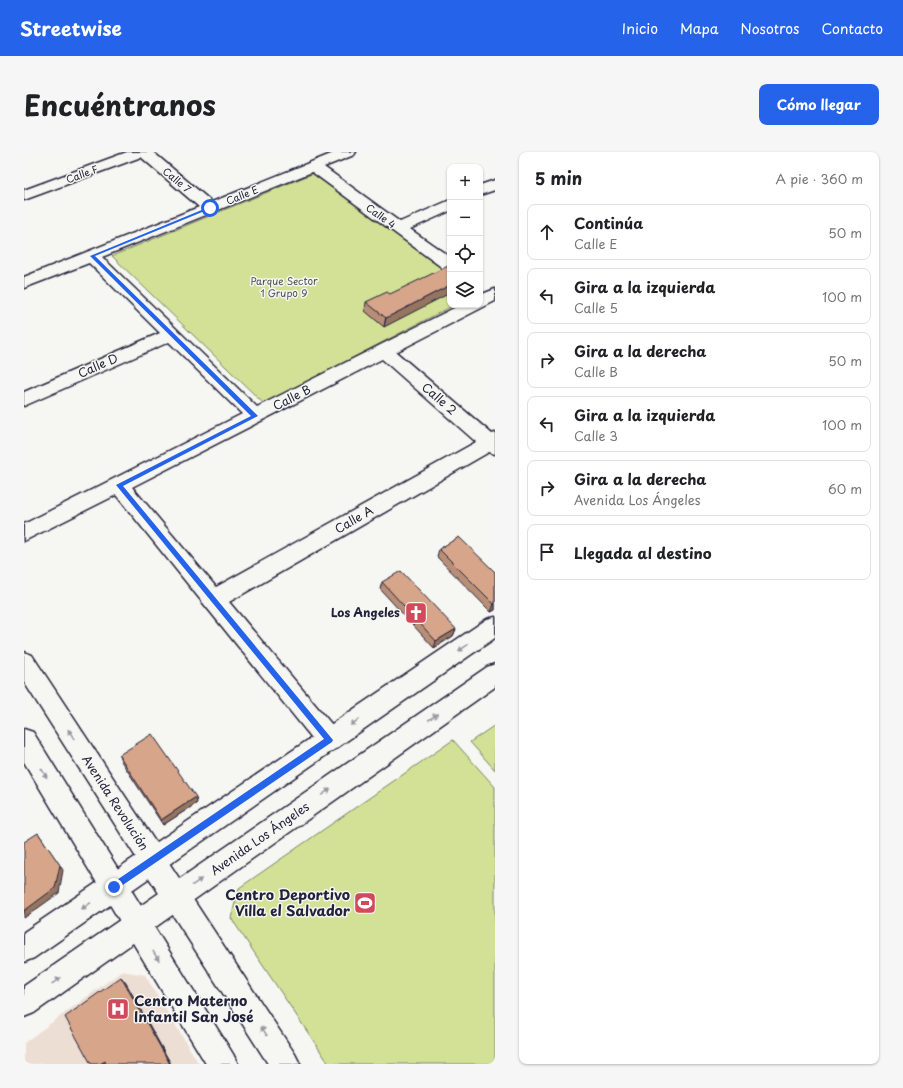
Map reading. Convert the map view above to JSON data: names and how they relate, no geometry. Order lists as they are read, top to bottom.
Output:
{
  "streets": {
    "street": [
      "Calle F",
      "Calle 7",
      "Calle E",
      "Calle 4",
      "Calle D",
      "Calle B",
      "Calle 2",
      "Calle A",
      "Avenida Revolución",
      "Avenida Los Ángeles"
    ]
  },
  "crossings": [
    ["Calle 7", "Calle E"],
    ["Calle E", "Calle 4"],
    ["Calle B", "Calle 2"],
    ["Calle 2", "Calle A"],
    ["Avenida Revolución", "Avenida Los Ángeles"]
  ],
  "parks": ["Parque Sector 1 Grupo 9"],
  "places": {
    "church": ["Los Angeles"],
    "sports": ["Centro Deportivo Villa el Salvador"],
    "hospital": ["Centro Materno Infantil San José"]
  },
  "page": {
    "header": "Streetwise",
    "nav": [
      "Inicio",
      "Mapa",
      "Nosotros",
      "Contacto"
    ],
    "title": "Encuéntranos",
    "buttons": "Cómo llegar",
    "heading": ["5 min", "A pie · 360 m"],
    "map_buttons": ["+", "−"],
    "list": [
      ["Continúa", "Calle E", "50 m"],
      ["Gira a la izquierda", "Calle 5", "100 m"],
      ["Gira a la derecha", "Calle B", "50 m"],
      ["Gira a la izquierda", "Calle 3", "100 m"],
      ["Gira a la derecha", "Avenida Los Ángeles", "60 m"],
      "Llegada al destino"
    ]
  }
}
